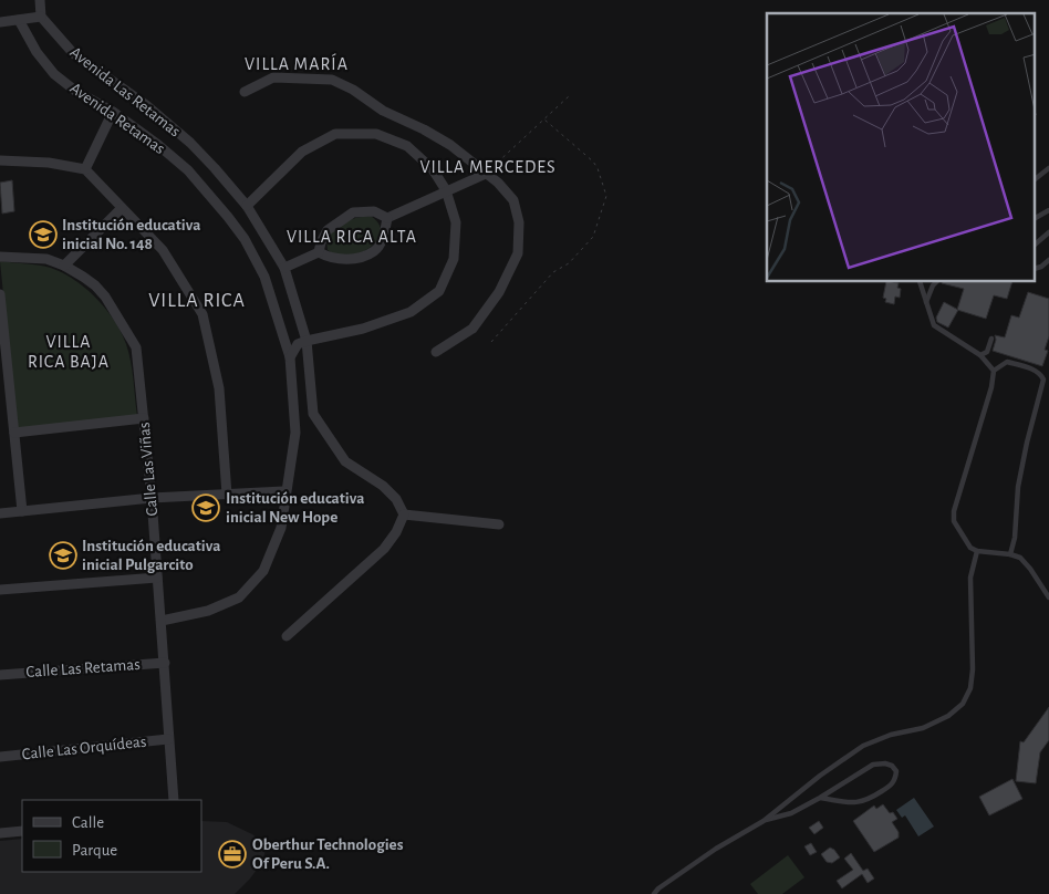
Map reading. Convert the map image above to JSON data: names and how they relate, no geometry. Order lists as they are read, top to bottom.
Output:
{
  "streets": {
    "street": [
      "Avenida Las Retamas",
      "Avenida Retamas",
      "Calle Las Viñas",
      "Calle Las Retamas",
      "Calle Las Orquídeas"
    ]
  },
  "crossings": [
    ["Avenida Retamas", "Calle Las Viñas"],
    ["Calle Las Viñas", "Calle Las Retamas"],
    ["Calle Las Viñas", "Calle Las Orquídeas"]
  ],
  "districts": [
    "VILLA MARÍA",
    "VILLA MERCEDES",
    "VILLA RICA ALTA",
    "VILLA RICA",
    "VILLA RICA BAJA"
  ],
  "places": {
    "school or university": ["Institución educativa inicial No. 148", "Institución educativa inicial New Hope", "Institución educativa inicial Pulgarcito"],
    "office": ["Oberthur Technologies Of Peru S.A."]
  },
  "legend": ["Calle", "Parque"]
}
